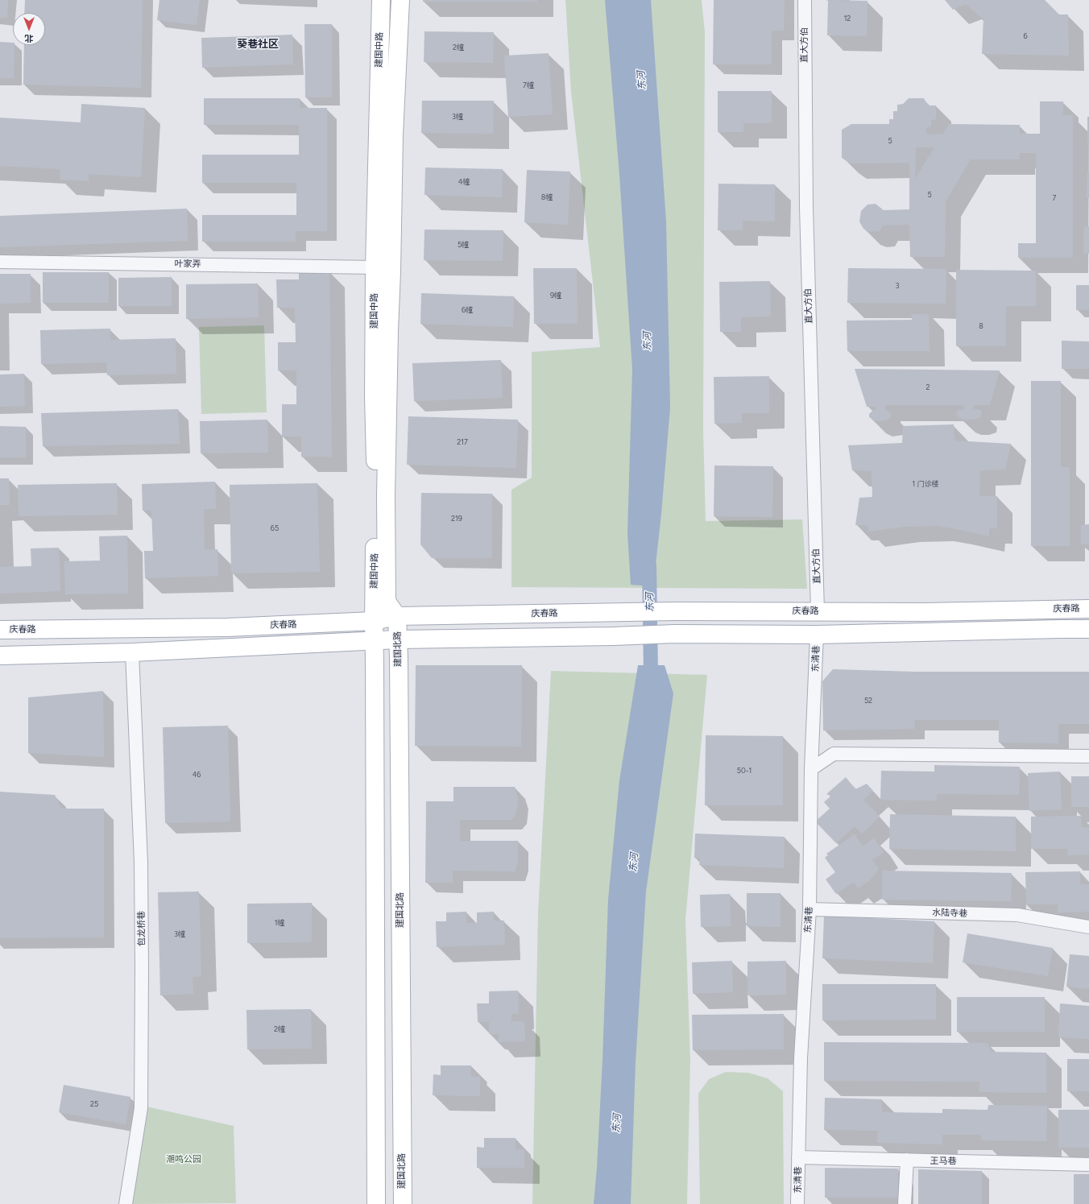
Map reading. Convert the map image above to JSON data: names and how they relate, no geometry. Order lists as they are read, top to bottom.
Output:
{
  "streets": {
    "main road": ["建国中路", "庆春路", "建国北路"],
    "street": [
      "直大方伯",
      "叶家弄",
      "东清巷",
      "水陆寺巷",
      "包龙桥巷",
      "王马巷"
    ]
  },
  "crossings": [
    ["直大方伯", "庆春路"],
    ["建国中路", "叶家弄"],
    ["建国中路", "庆春路"],
    ["建国中路", "建国北路"],
    ["庆春路", "建国北路"],
    ["东清巷", "水陆寺巷"],
    ["东清巷", "王马巷"]
  ],
  "districts": ["葵巷社区"],
  "water": ["东河"],
  "parks": ["潮鸣公园"],
  "house_numbers": [
    "12",
    "6",
    "2幢",
    "7幢",
    "3幢",
    "5",
    "4幢",
    "5",
    "8幢",
    "7",
    "5幢",
    "3",
    "9幢",
    "6幢",
    "8",
    "2",
    "217",
    "1 门诊楼",
    "219",
    "65",
    "52",
    "50-1",
    "46",
    "1幢",
    "3幢",
    "2幢",
    "25"
  ],
  "north": "bottom"
}
